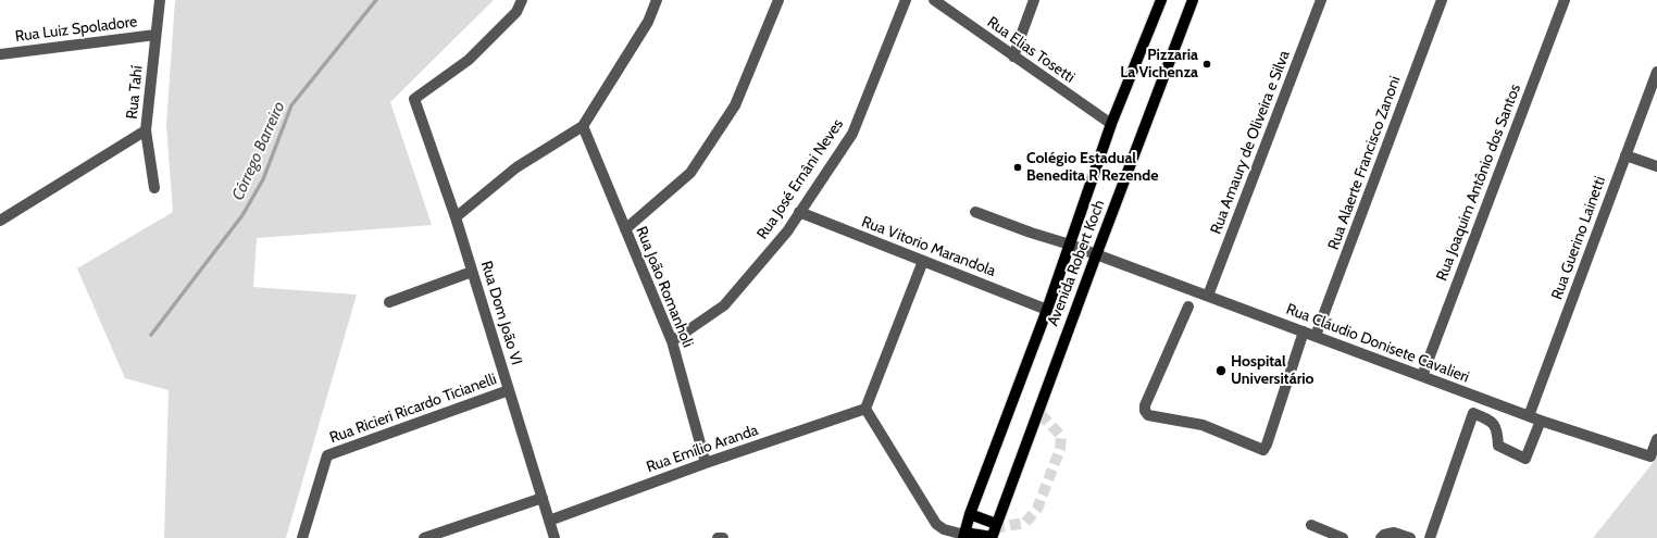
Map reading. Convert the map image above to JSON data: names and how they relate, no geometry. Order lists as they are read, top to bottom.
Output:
{
  "streets": {
    "main road": ["Avenida Robert Koch"],
    "street": [
      "Rua Luiz Spoladore",
      "Rua Elias Tosetti",
      "Rua Tahí",
      "Rua Amaury de Oliveira e Silva",
      "Rua Alaerte Francisco Zanoni",
      "Rua José Ernâni Neves",
      "Rua Joaquim Antônio dos Santos",
      "Rua Guerino Lainetti",
      "Rua Vitorio Marandola",
      "Rua João Romanholi",
      "Rua Dom João VI",
      "Rua Cláudio Donisete Cavalieri",
      "Rua Ricieri Ricardo Ticianelli",
      "Rua Emílio Aranda"
    ]
  },
  "crossings": [
    ["Rua Luiz Spoladore", "Rua Tahí"],
    ["Rua Elias Tosetti", "Avenida Robert Koch"],
    ["Rua Amaury de Oliveira e Silva", "Rua Cláudio Donisete Cavalieri"],
    ["Rua Alaerte Francisco Zanoni", "Rua Cláudio Donisete Cavalieri"],
    ["Rua José Ernâni Neves", "Rua Vitorio Marandola"],
    ["Rua José Ernâni Neves", "Rua João Romanholi"],
    ["Rua Joaquim Antônio dos Santos", "Rua Cláudio Donisete Cavalieri"],
    ["Rua Guerino Lainetti", "Rua Cláudio Donisete Cavalieri"],
    ["Rua Vitorio Marandola", "Avenida Robert Koch"],
    ["Avenida Robert Koch", "Rua Cláudio Donisete Cavalieri"],
    ["Rua João Romanholi", "Rua Emílio Aranda"],
    ["Rua Dom João VI", "Rua Ricieri Ricardo Ticianelli"],
    ["Rua Dom João VI", "Rua Emílio Aranda"]
  ],
  "water": ["Córrego Barreiro"],
  "places": ["Pizzaria La Vichenza", "Colégio Estadual Benedita R Rezende", "Hospital Universitário"]
}
